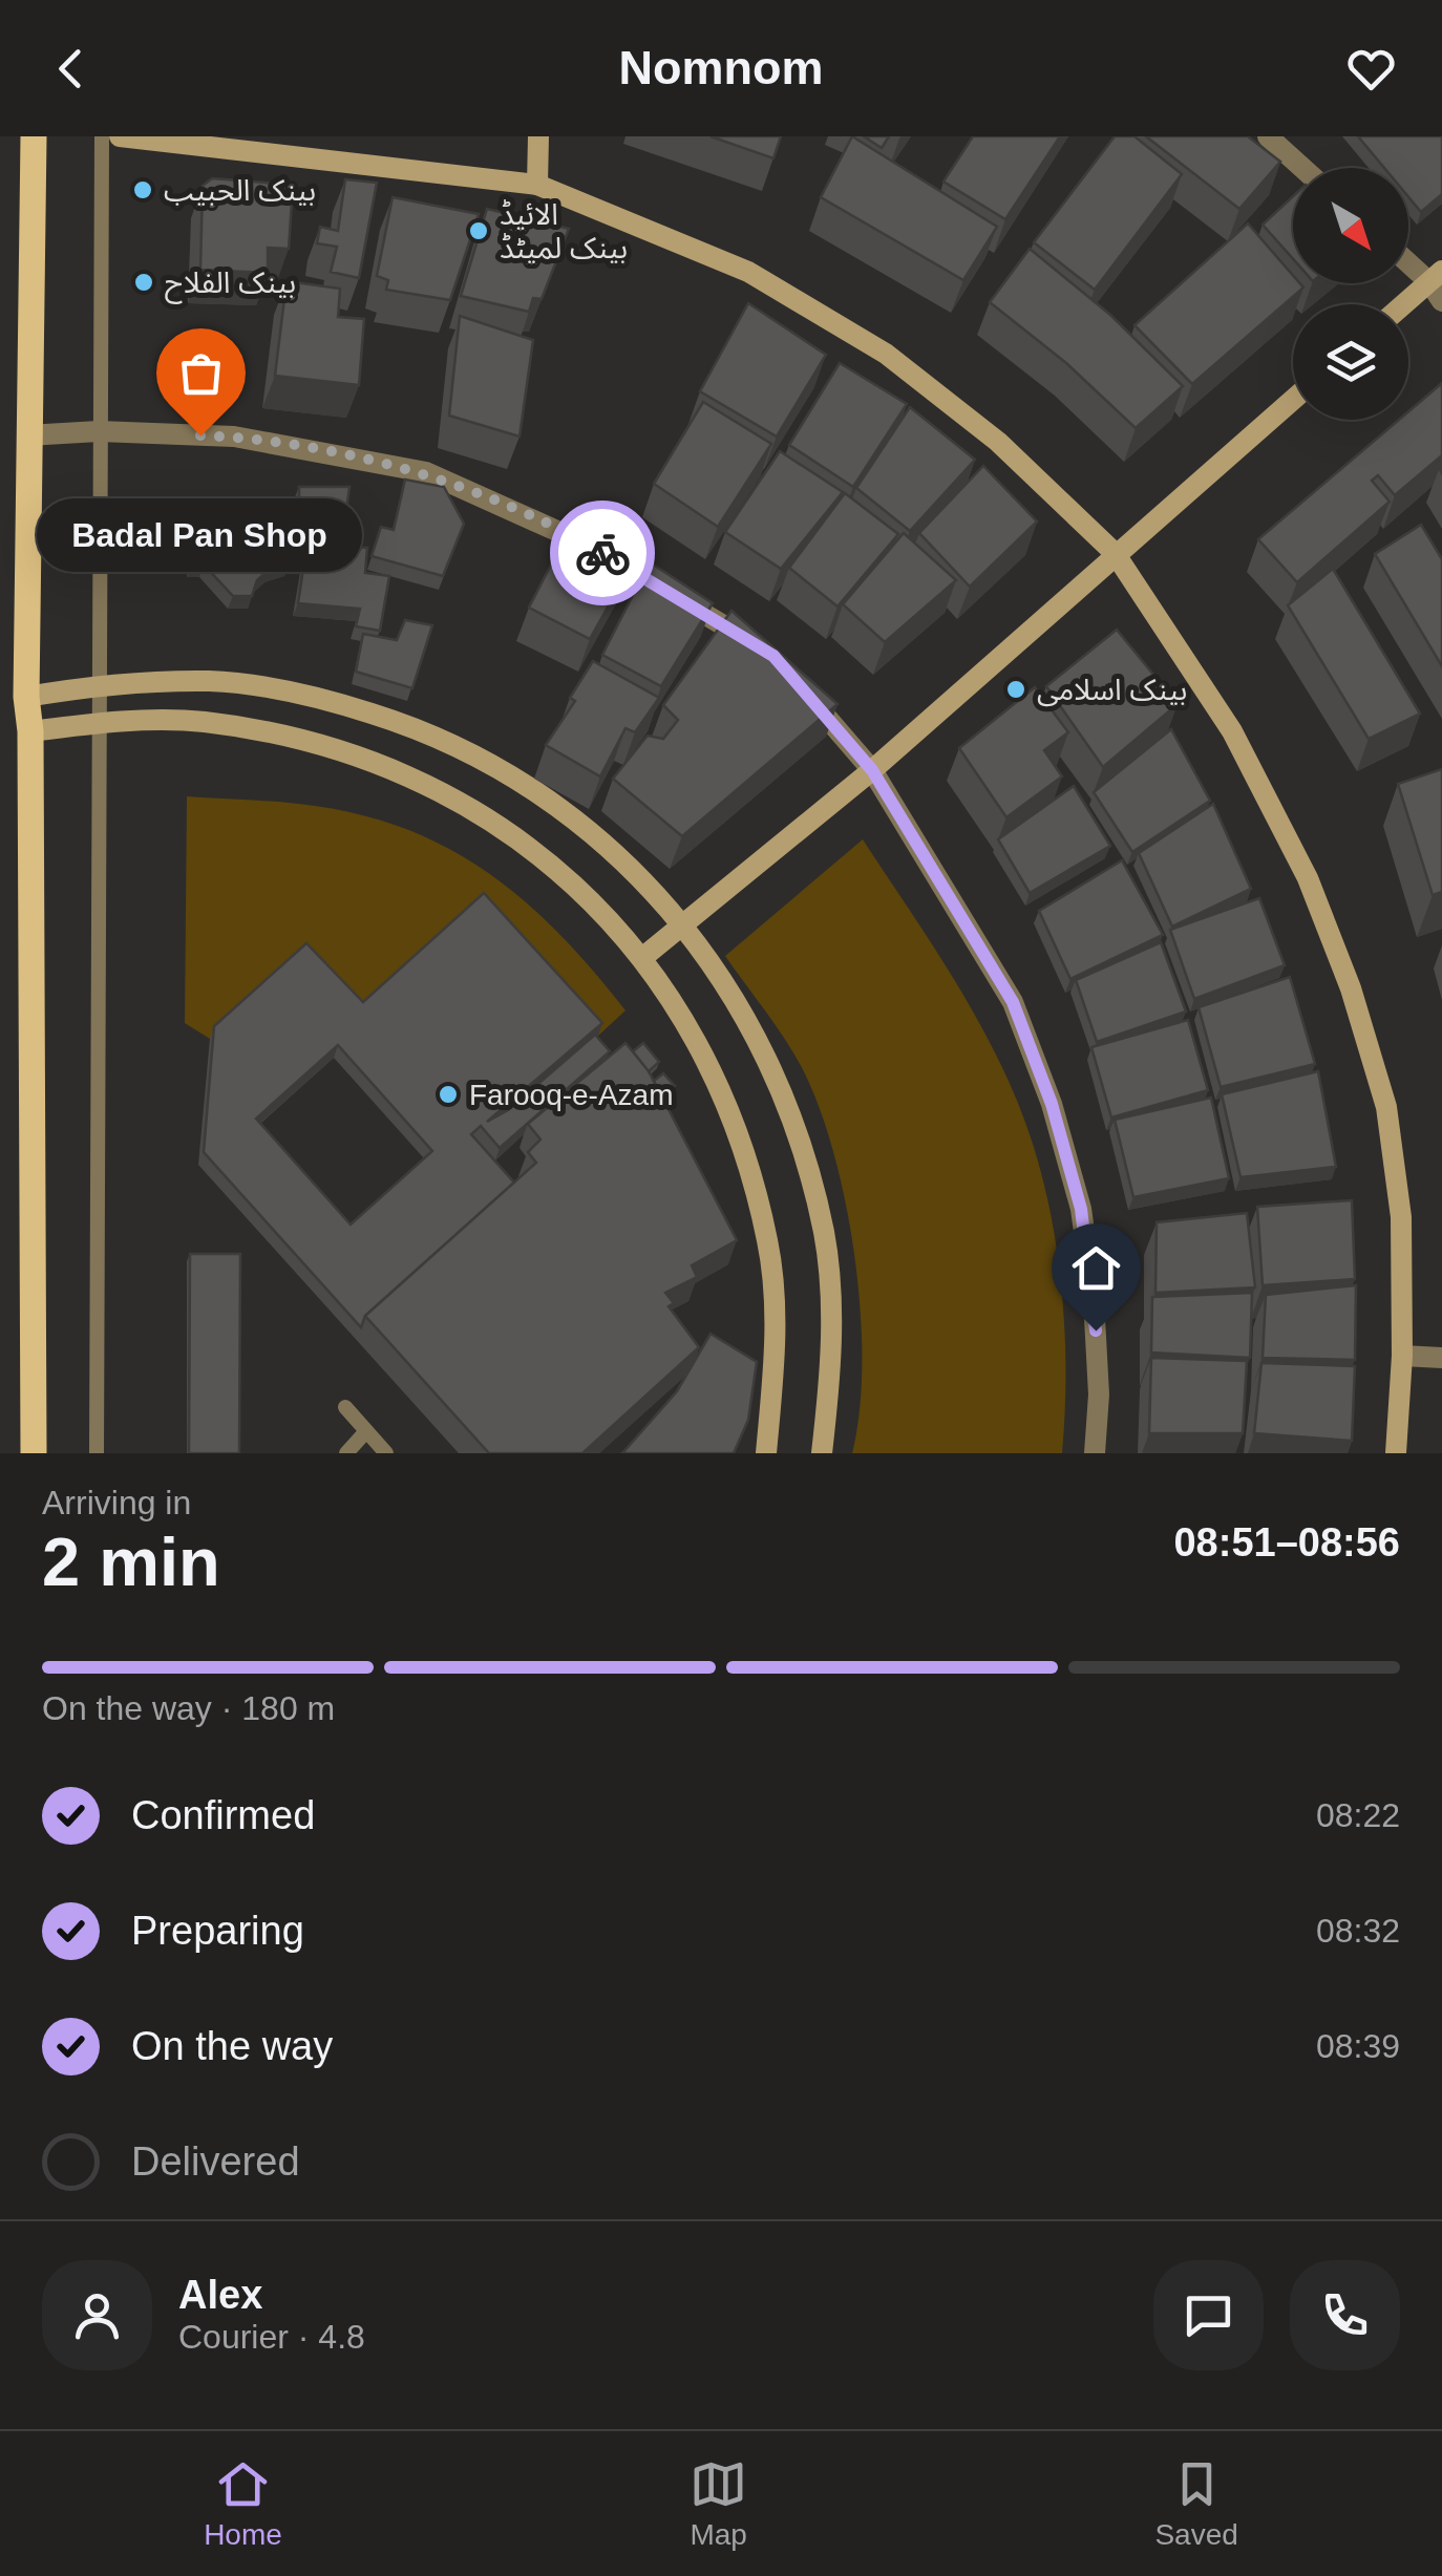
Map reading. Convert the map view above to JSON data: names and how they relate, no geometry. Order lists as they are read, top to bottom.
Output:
{
  "places": [
    "بينک الحبيب",
    "الائیڈ بینک لمیٹڈ",
    "بینک الفلاح",
    "Badal Pan Shop",
    "بینک اسلامی",
    "Farooq-e-Azam"
  ],
  "north": "bottom right",
  "page": {
    "header": "Nomnom",
    "bubble": "Badal Pan Shop",
    "heading": ["2 min", "Arriving in", "08:51–08:56"],
    "panel": ["Alex", "Courier · 4.8"],
    "bar": "On the way · 180 m",
    "list": [
      ["Confirmed", "08:22"],
      ["Preparing", "08:32"],
      ["On the way", "08:39"],
      "Delivered"
    ],
    "tabs": ["Home", "Map", "Saved"]
  }
}
